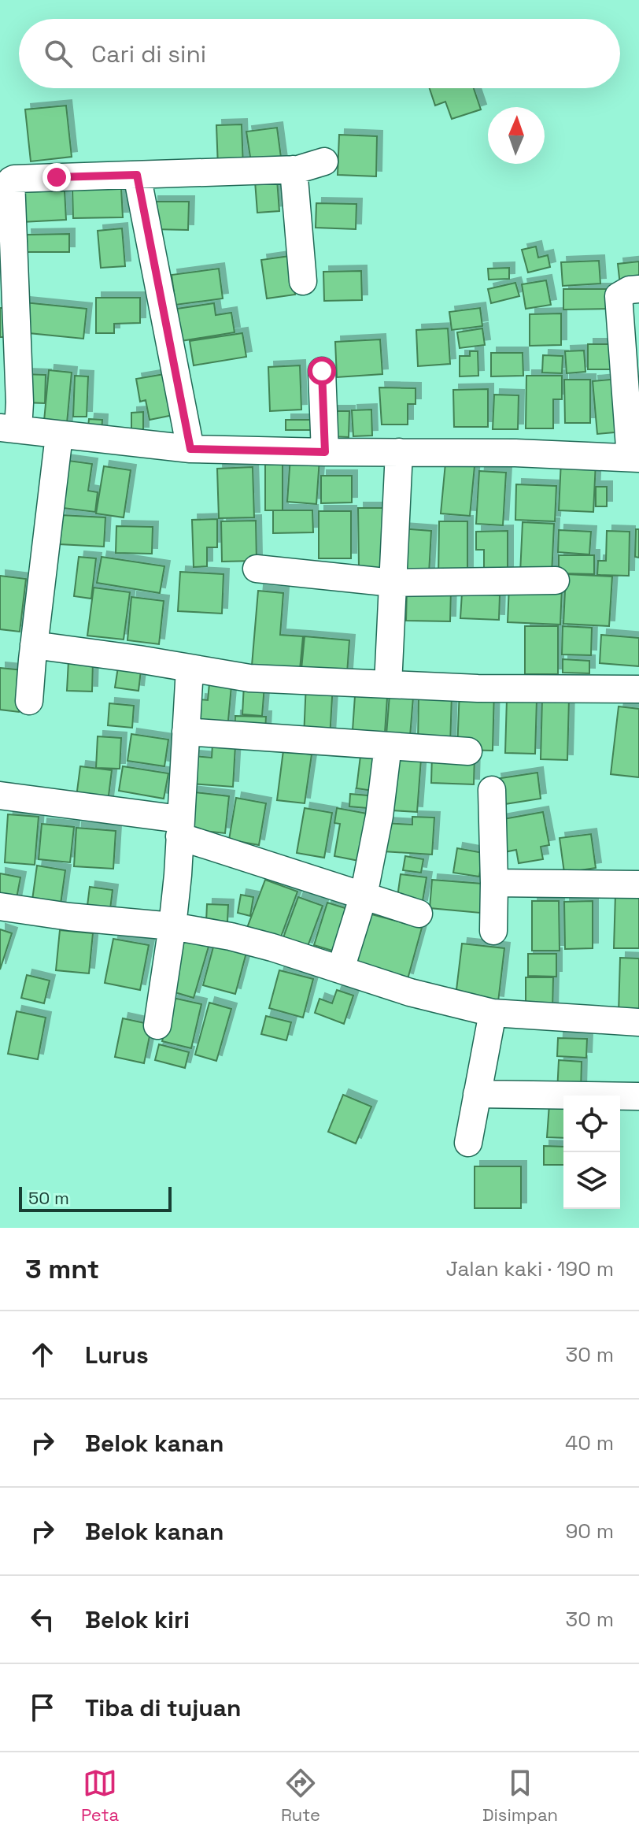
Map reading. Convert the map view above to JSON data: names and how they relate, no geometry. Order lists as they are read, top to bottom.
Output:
{
  "scale_bar": "50 m",
  "north": "top",
  "page": {
    "search": "Cari di sini",
    "scale": "50 m",
    "heading": ["3 mnt", "Jalan kaki · 190 m"],
    "list": [
      ["Lurus", "30 m"],
      ["Belok kanan", "40 m"],
      ["Belok kanan", "90 m"],
      ["Belok kiri", "30 m"],
      "Tiba di tujuan"
    ],
    "nav": ["Peta", "Rute", "Disimpan"]
  }
}
